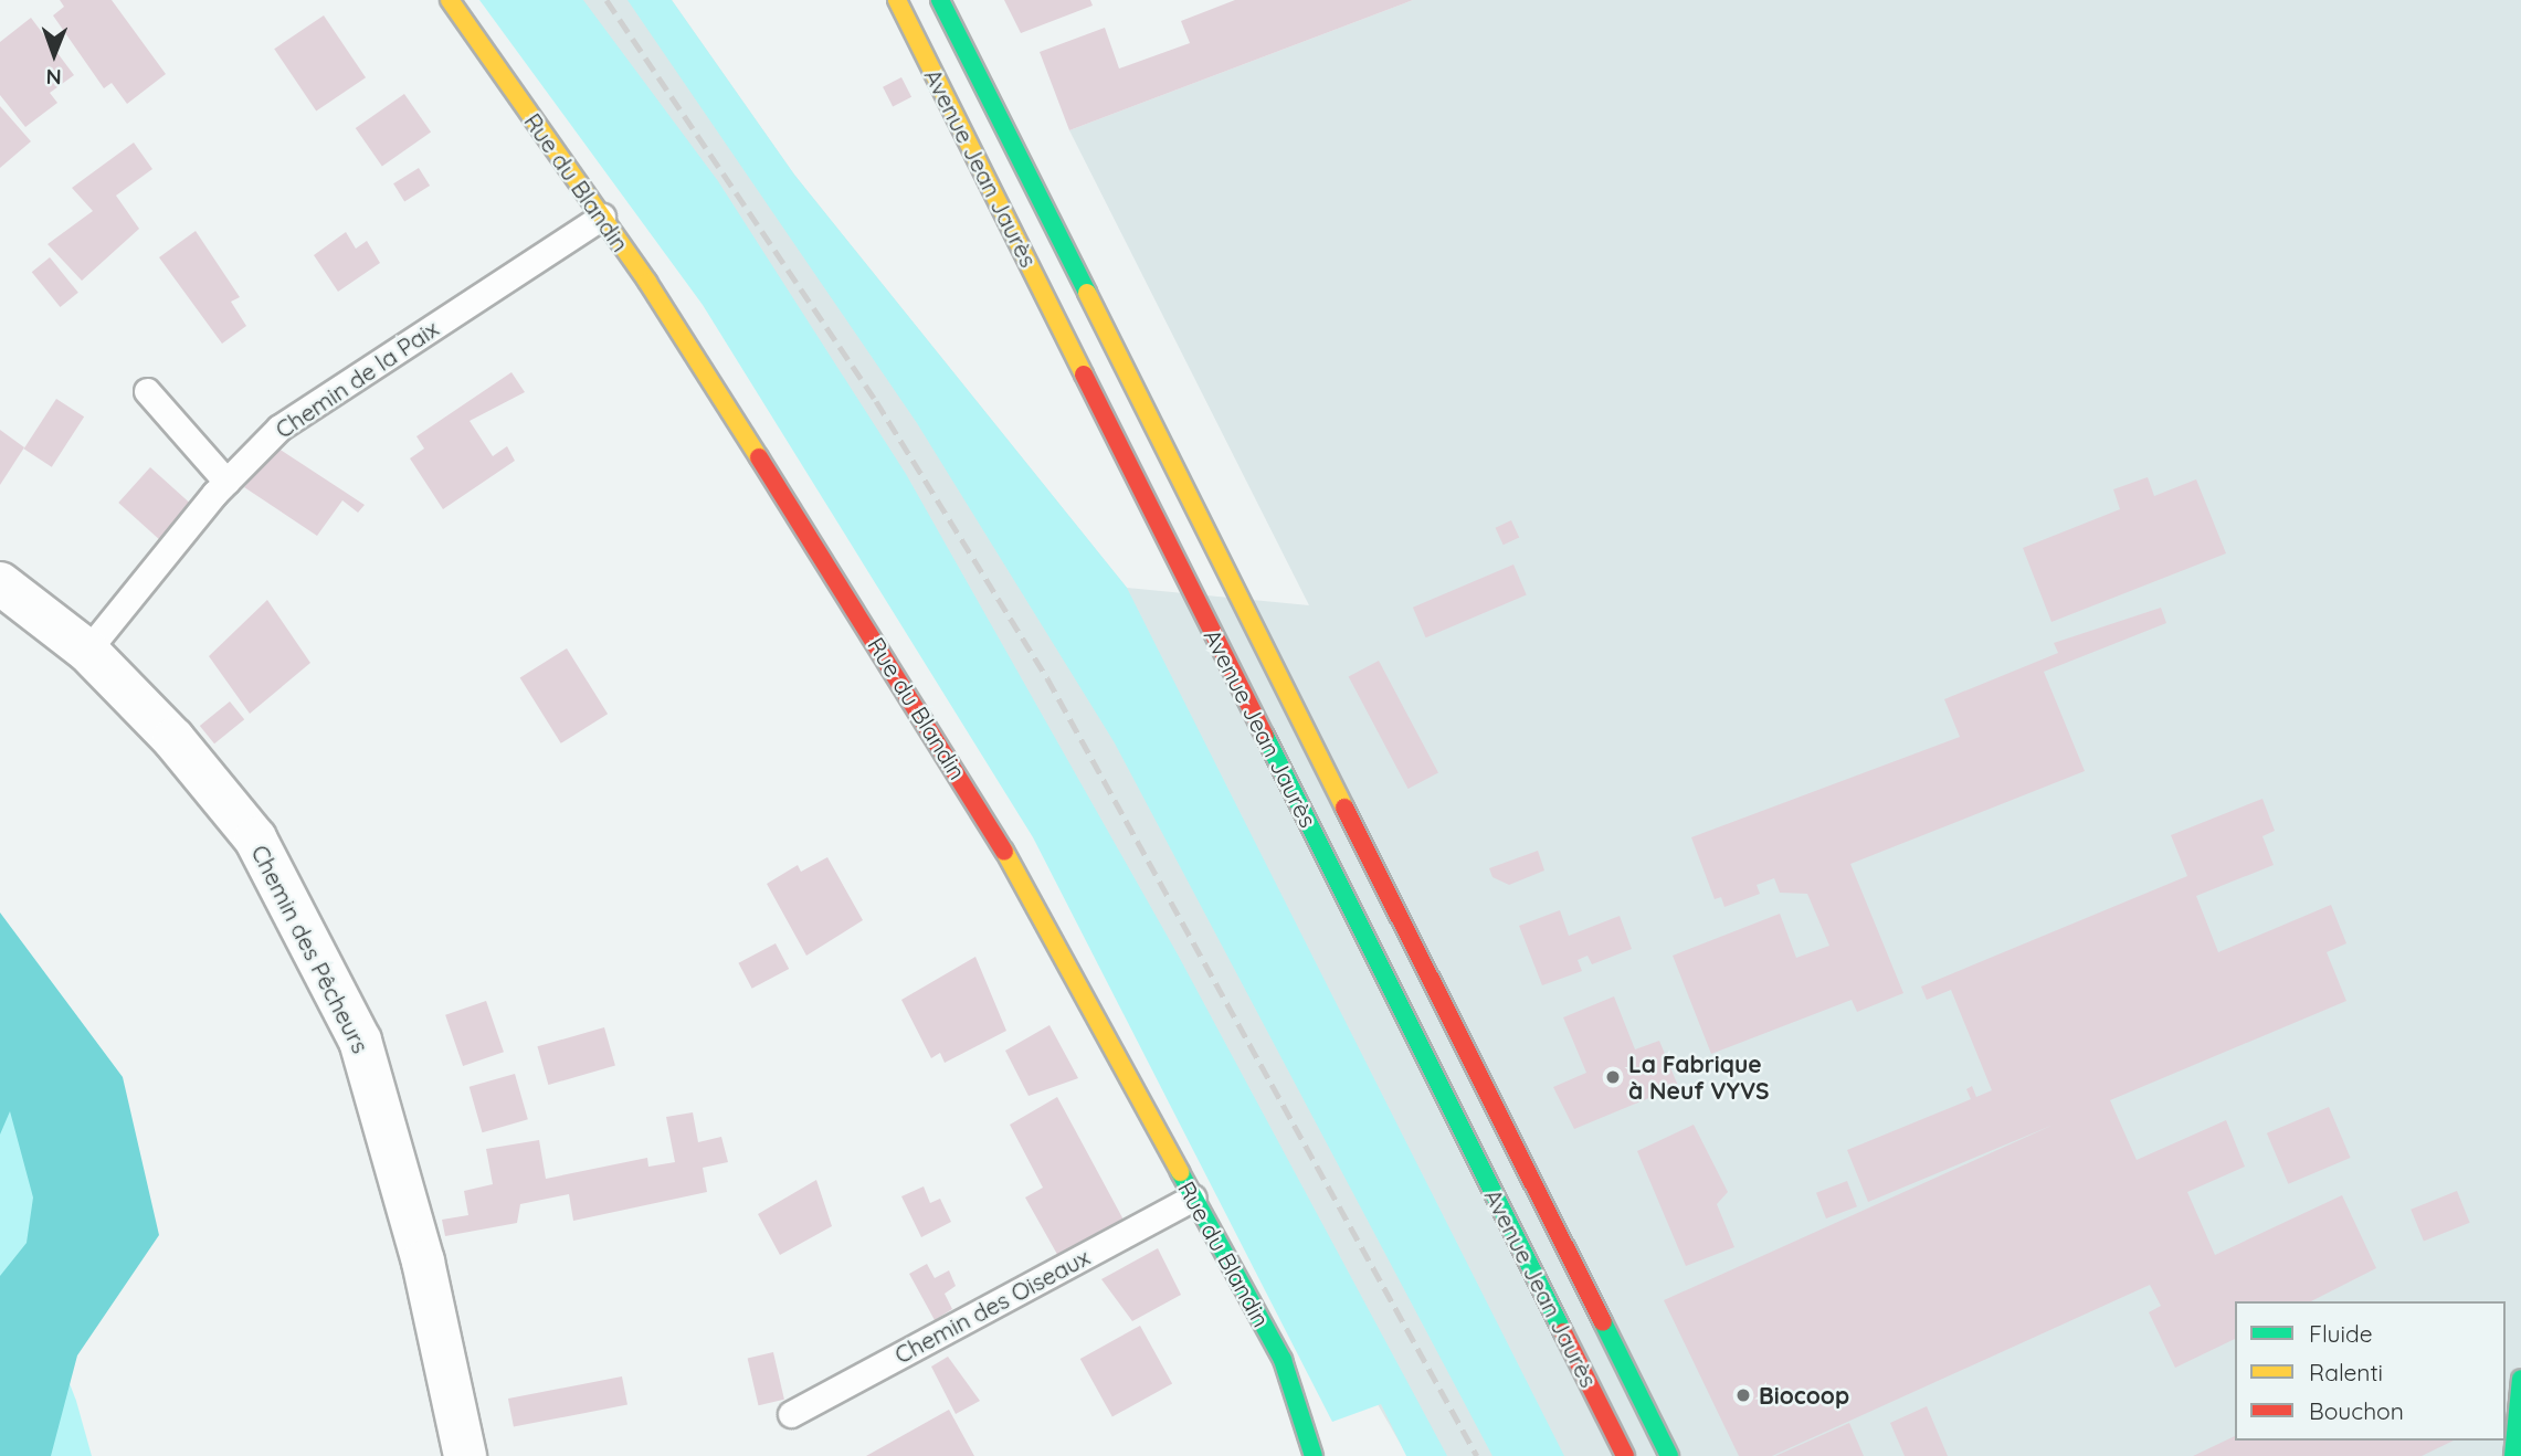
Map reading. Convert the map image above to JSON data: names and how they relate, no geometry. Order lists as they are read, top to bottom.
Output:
{
  "streets": {
    "main road": ["Avenue Jean Jaurès", "Rue du Blandin"],
    "street": ["Chemin des Pêcheurs"],
    "lane": ["Chemin de la Paix", "Chemin des Oiseaux"]
  },
  "crossings": [
    ["Rue du Blandin", "Chemin de la Paix"],
    ["Rue du Blandin", "Chemin des Oiseaux"],
    ["Chemin de la Paix", "Chemin des Pêcheurs"]
  ],
  "places": ["La Fabrique à Neuf VYVS", "Biocoop"],
  "legend": ["Fluide", "Ralenti", "Bouchon"],
  "north": "bottom"
}
